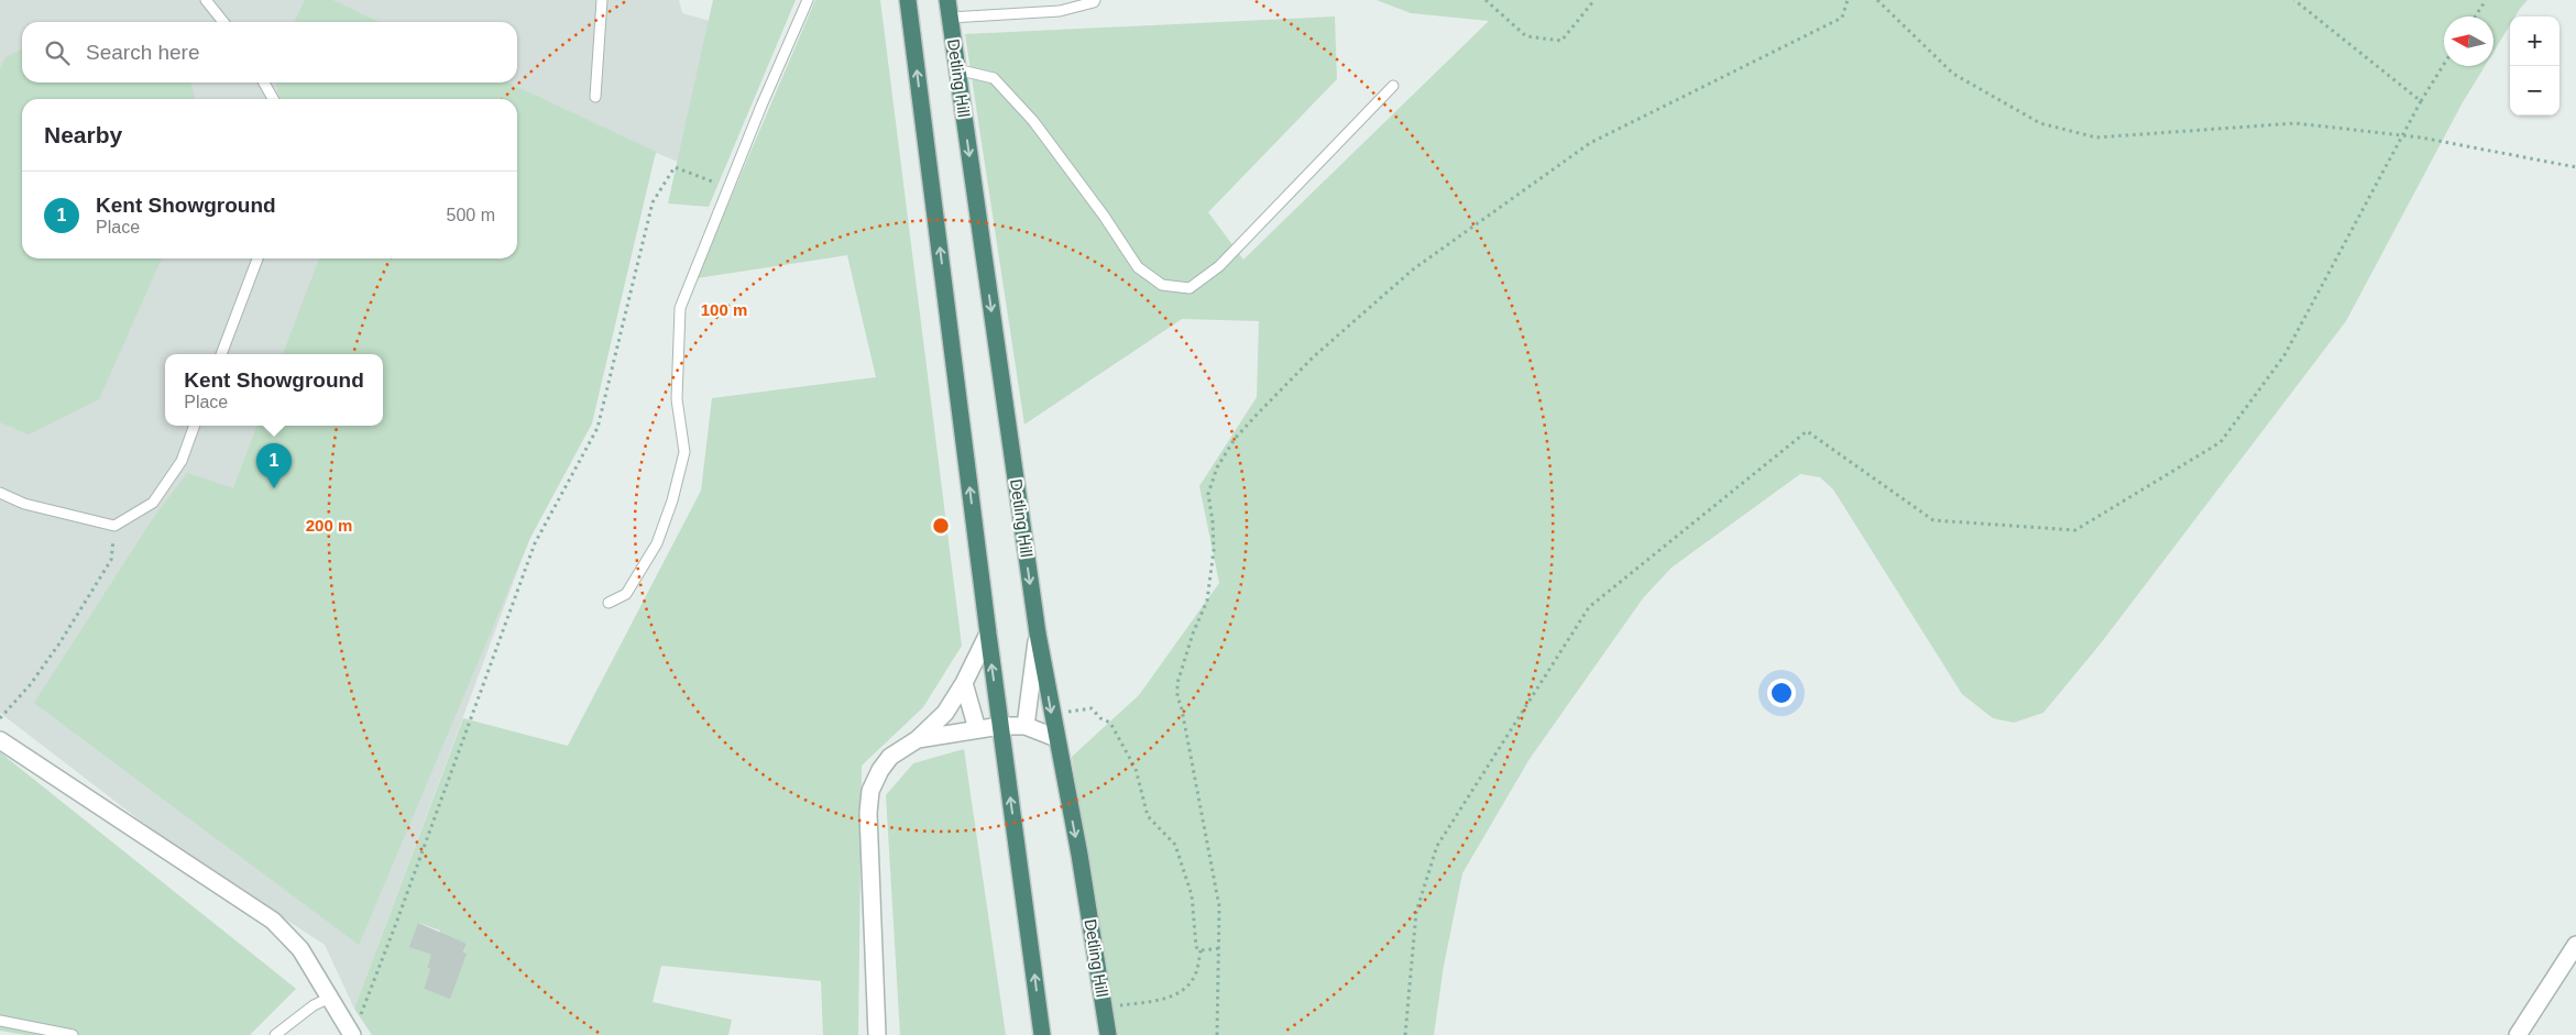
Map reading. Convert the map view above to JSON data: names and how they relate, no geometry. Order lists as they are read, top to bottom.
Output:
{
  "streets": {
    "highway": ["Detling Hill"]
  },
  "north": "left",
  "page": {
    "map_buttons": ["+", "−"],
    "search": "Search here",
    "heading": "Nearby",
    "list": [
      {
        "mark": "1",
        "name": "Kent Showground",
        "note": "Place",
        "value": "500 m"
      }
    ],
    "popup": ["Kent Showground", "Place"],
    "pins": "1"
  },
  "rings": ["100 m", "200 m"]
}
